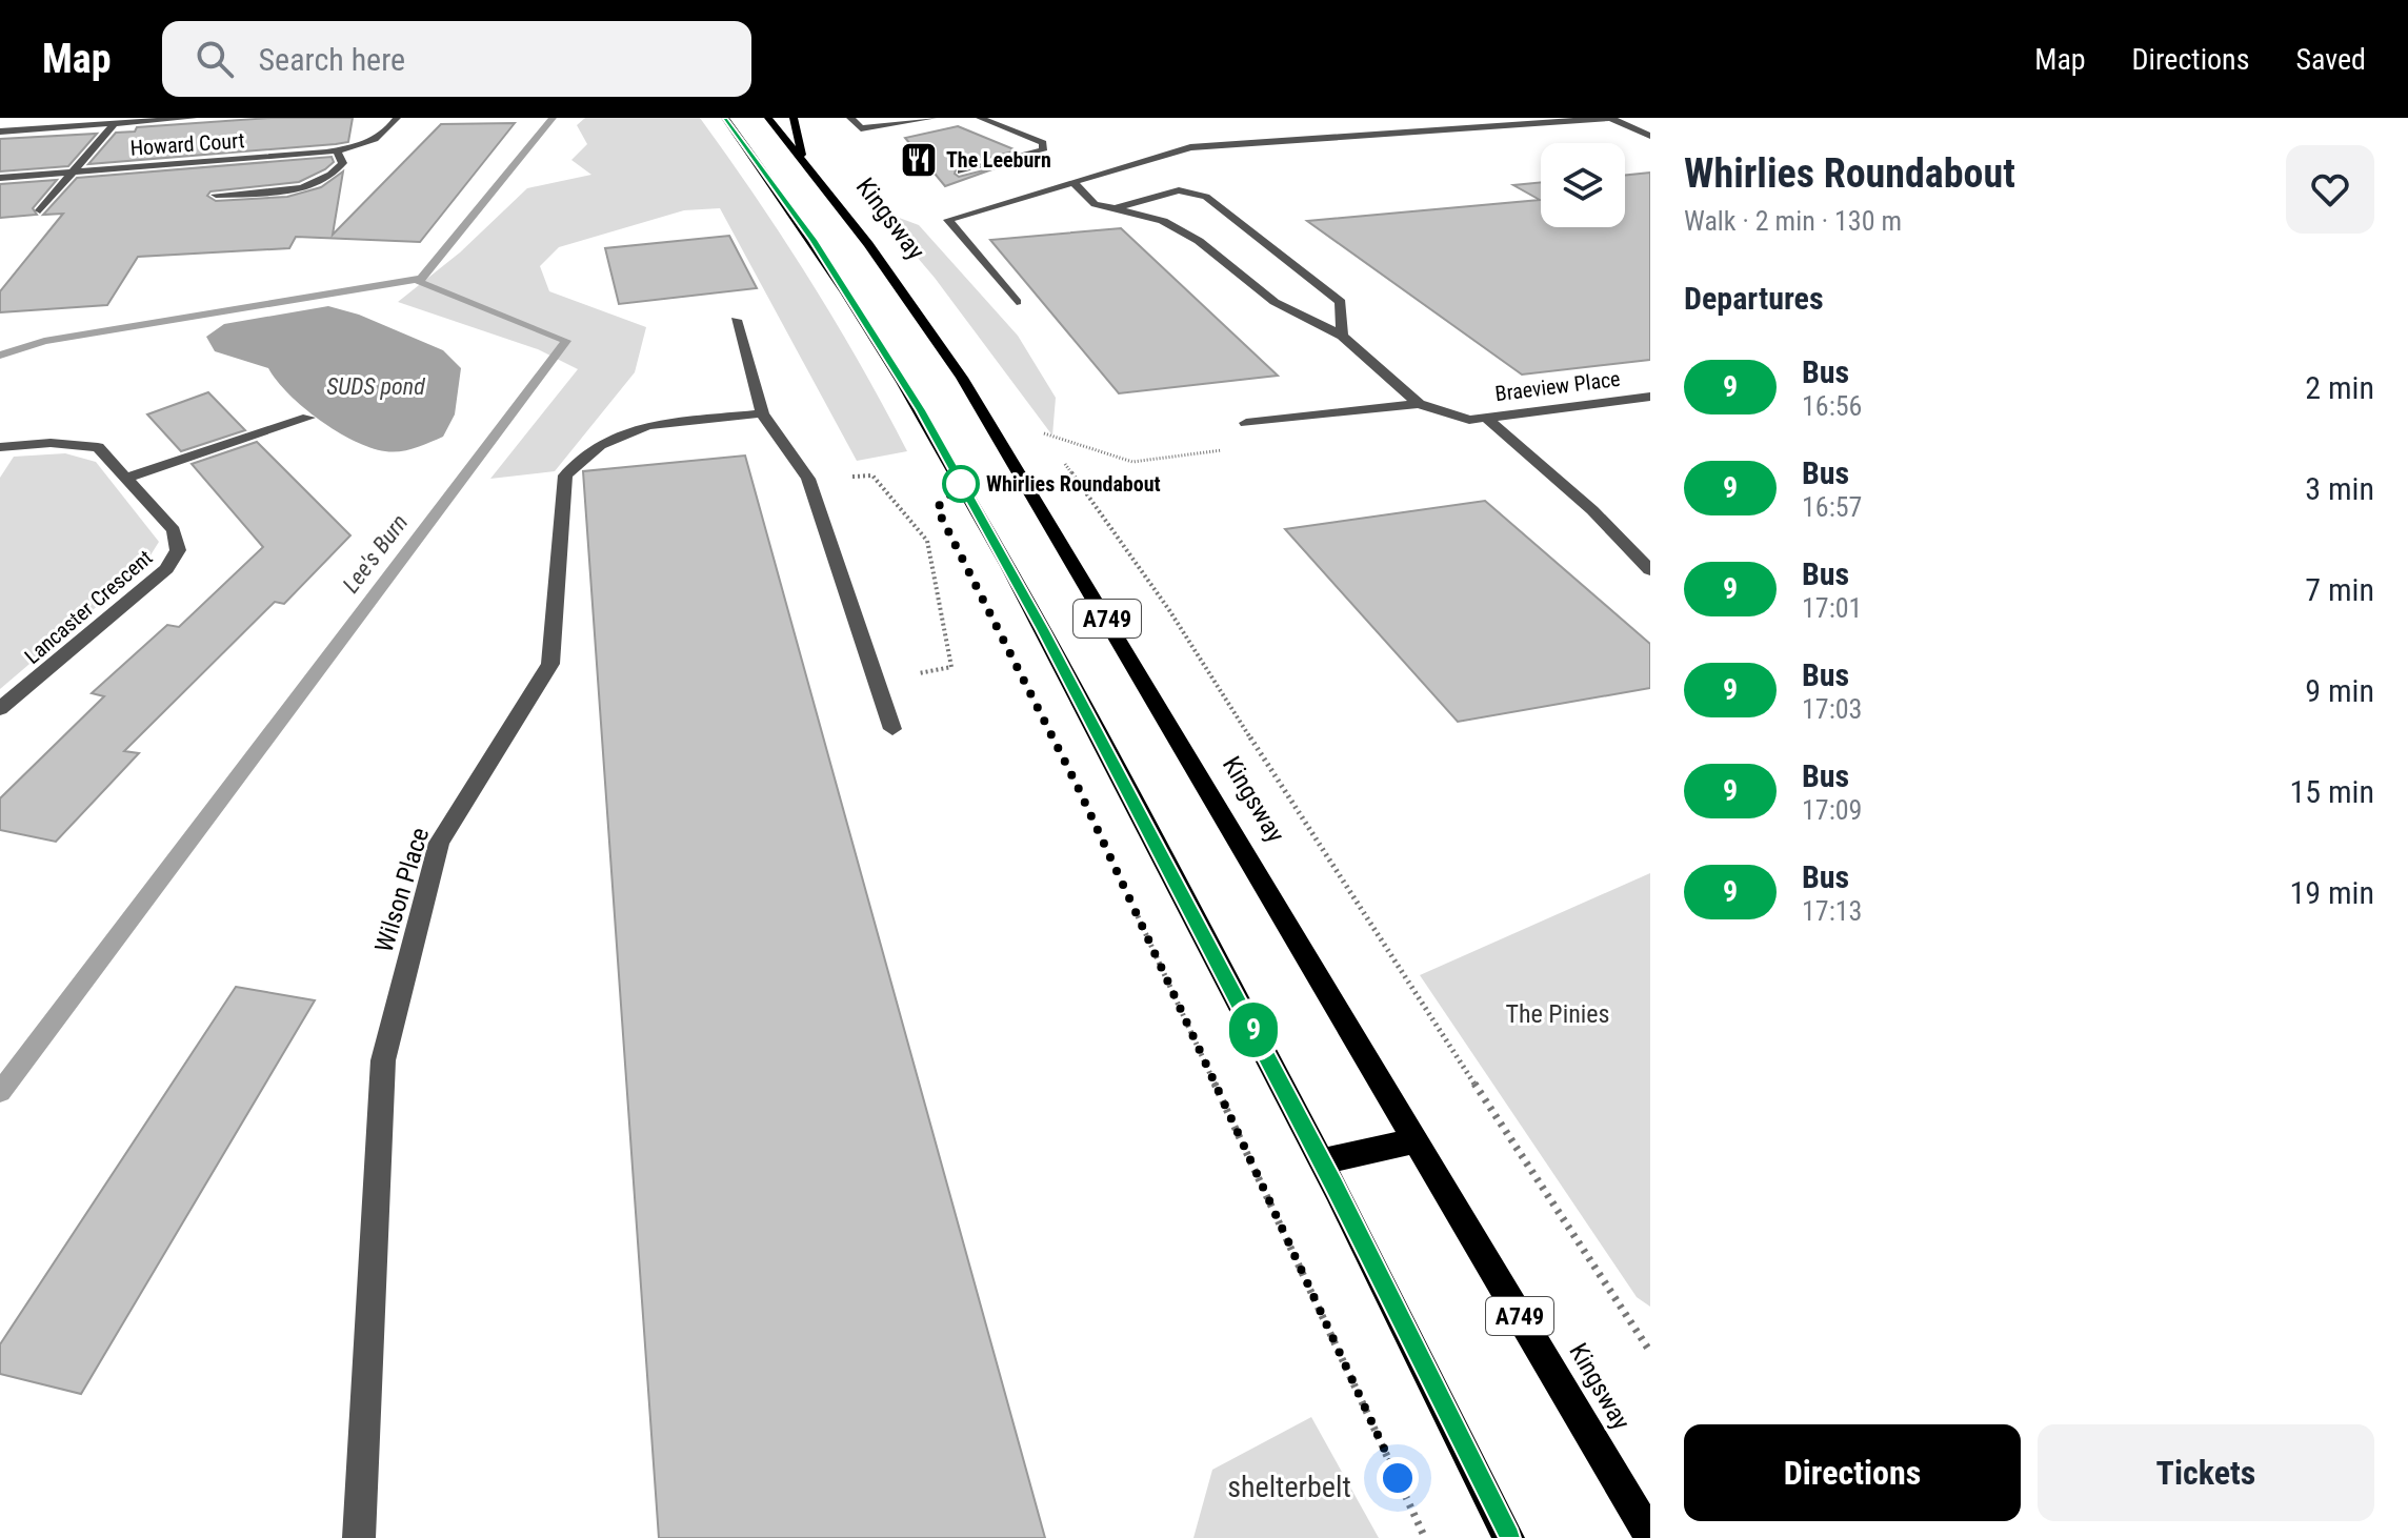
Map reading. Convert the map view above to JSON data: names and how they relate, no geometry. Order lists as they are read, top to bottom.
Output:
{
  "streets": {
    "main road": ["Kingsway", "A749"],
    "street": [
      "Howard Court",
      "Braeview Place",
      "Lancaster Crescent",
      "Wilson Place"
    ]
  },
  "water": ["SUDS pond", "Lee's Burn"],
  "parks": ["The Pinies", "shelterbelt"],
  "places": {
    "restaurant": ["The Leeburn"],
    "other": ["Whirlies Roundabout"]
  },
  "lines": ["bus line 9"],
  "page": {
    "header": "Map",
    "search": "Search here",
    "nav": ["Map", "Directions", "Saved"],
    "on_map": "9",
    "heading": [
      ["Whirlies Roundabout", "Walk · 2 min · 130 m"],
      "Departures"
    ],
    "list": [
      {
        "mark": "9",
        "name": "Bus",
        "note": "16:56",
        "value": "2 min"
      },
      {
        "mark": "9",
        "name": "Bus",
        "note": "16:57",
        "value": "3 min"
      },
      {
        "mark": "9",
        "name": "Bus",
        "note": "17:01",
        "value": "7 min"
      },
      {
        "mark": "9",
        "name": "Bus",
        "note": "17:03",
        "value": "9 min"
      },
      {
        "mark": "9",
        "name": "Bus",
        "note": "17:09",
        "value": "15 min"
      },
      {
        "mark": "9",
        "name": "Bus",
        "note": "17:13",
        "value": "19 min"
      }
    ],
    "buttons": ["Directions", "Tickets"]
  }
}
